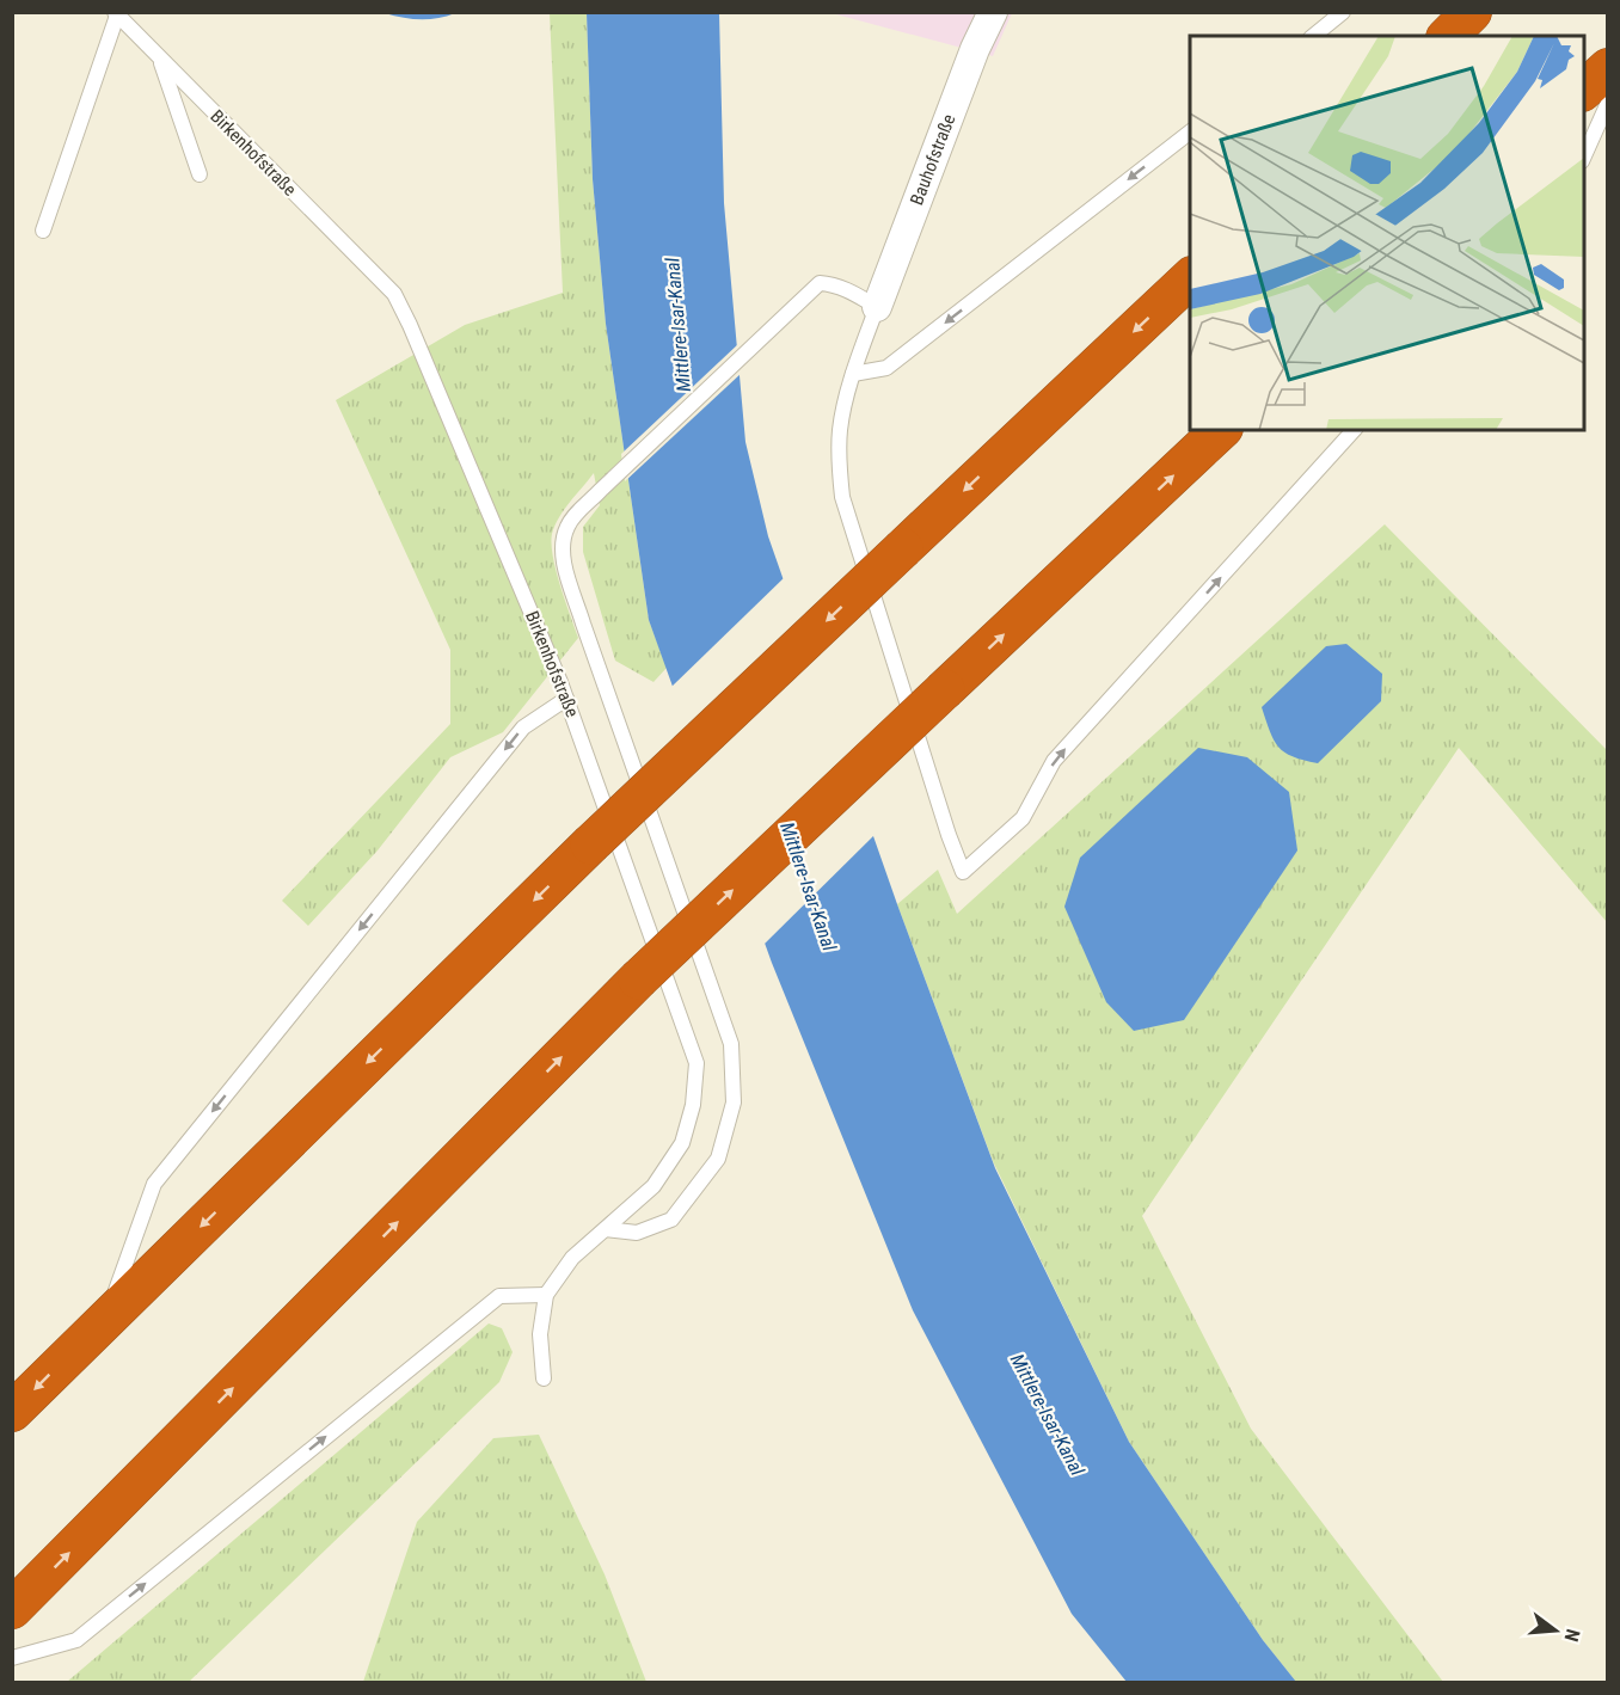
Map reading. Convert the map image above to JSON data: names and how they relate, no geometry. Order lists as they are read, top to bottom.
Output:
{
  "streets": {
    "street": ["Bauhofstraße"],
    "lane": ["Birkenhofstraße"]
  },
  "water": ["Mittlere-Isar-Kanal"],
  "north": "right"
}
